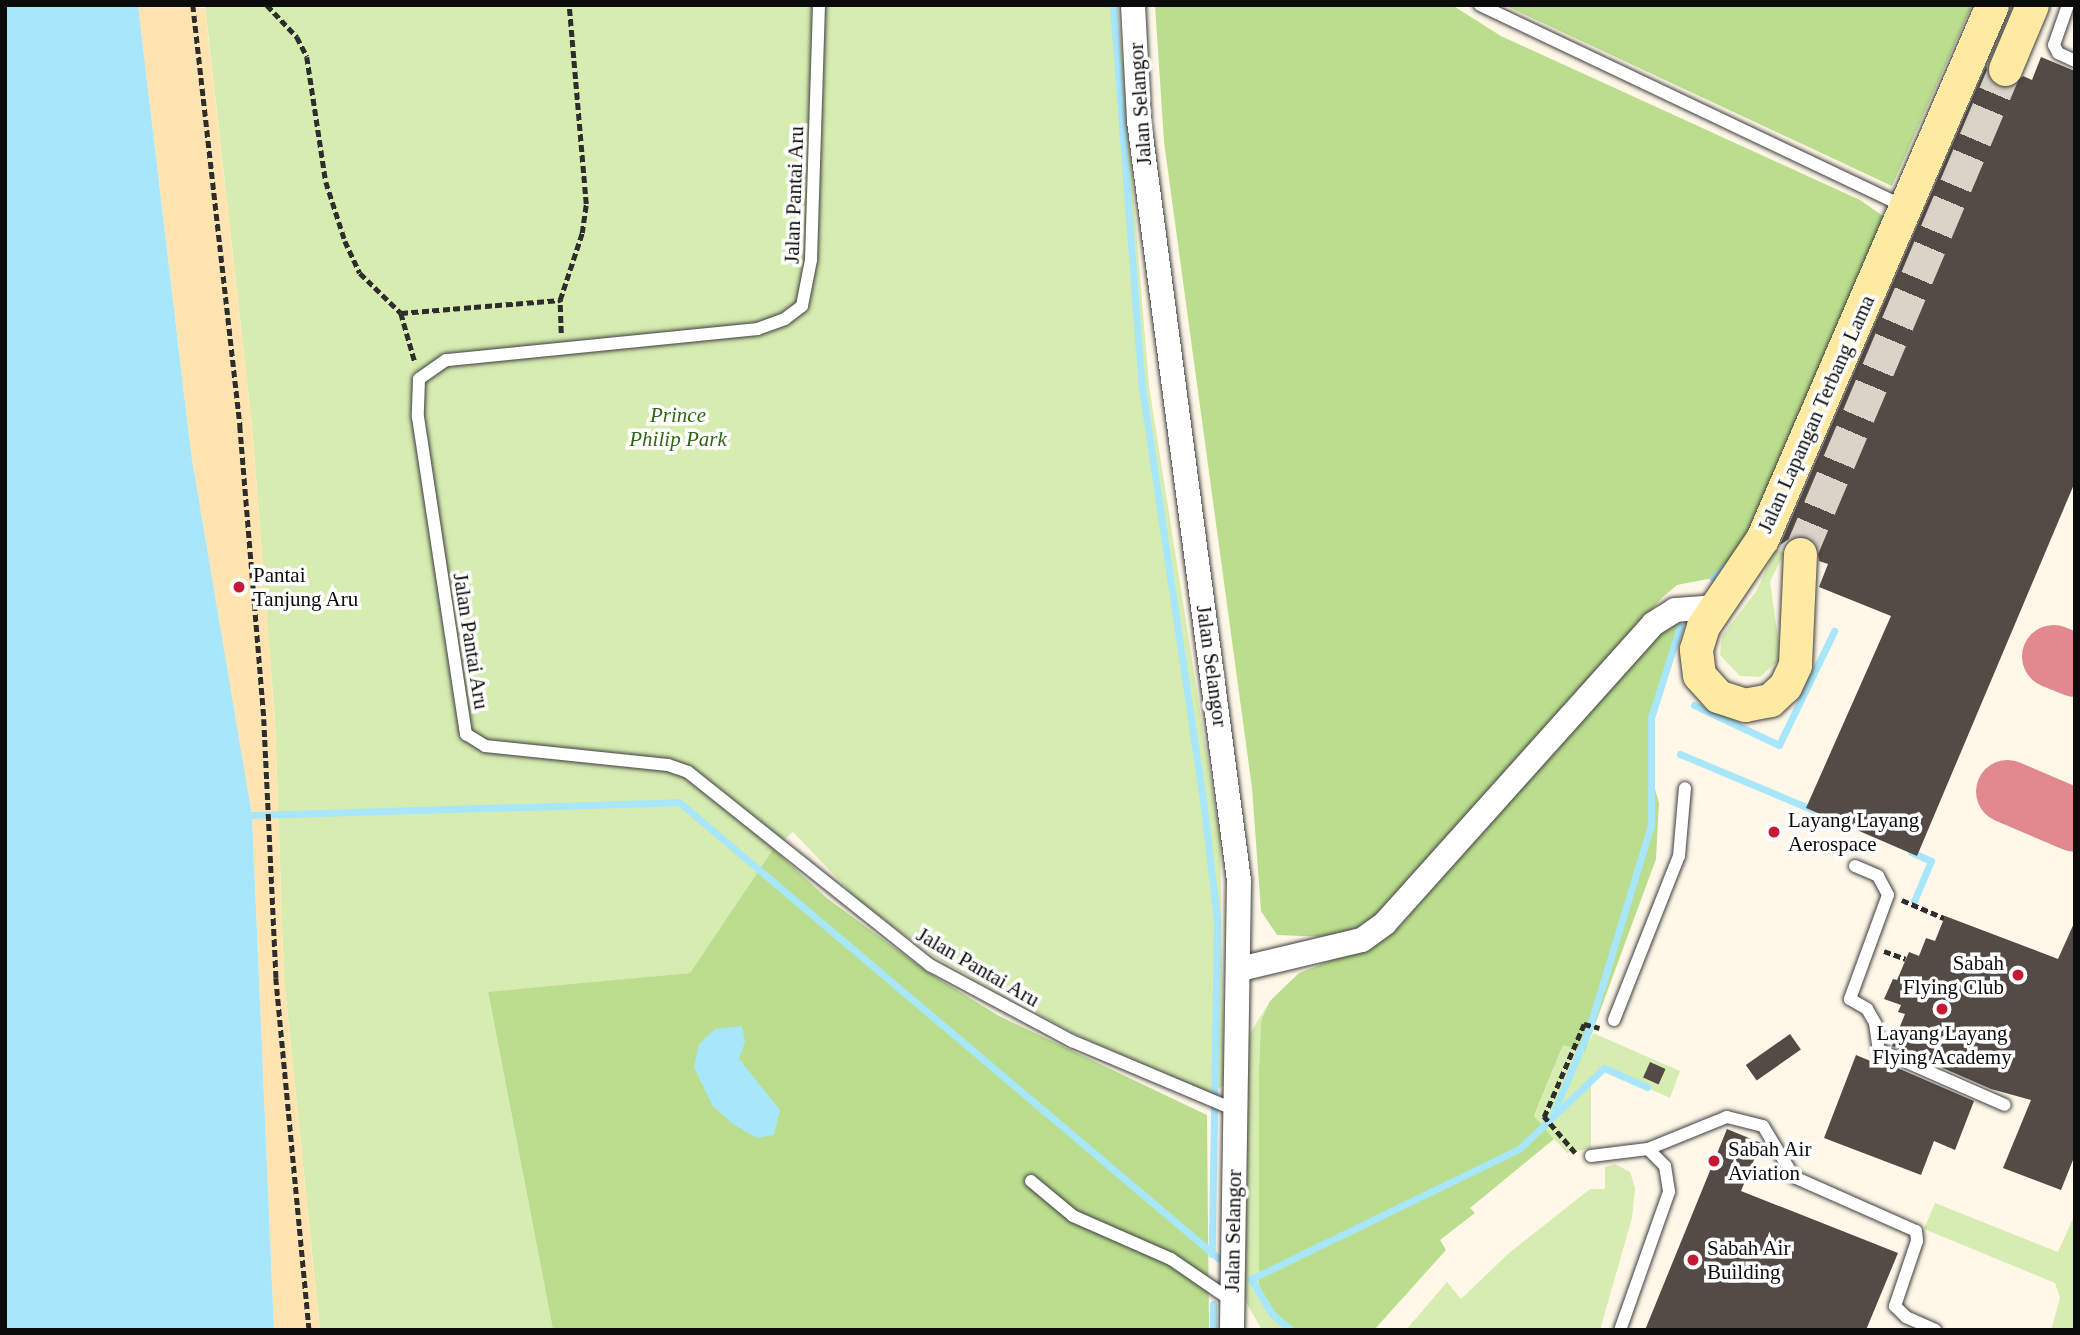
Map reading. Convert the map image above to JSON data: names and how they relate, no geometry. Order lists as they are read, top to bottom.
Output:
{
  "streets": {
    "main road": ["Jalan Lapangan Terbang Lama"],
    "street": ["Jalan Selangor"],
    "lane": ["Jalan Pantai Aru"]
  },
  "crossings": [
    ["Jalan Selangor", "Jalan Pantai Aru"]
  ],
  "parks": ["Prince Philip Park"],
  "places": [
    "Pantai Tanjung Aru",
    "Layang Layang Aerospace",
    "Sabah Flying Club",
    "Layang Layang Flying Academy",
    "Sabah Air Aviation",
    "Sabah Air Building"
  ]
}
